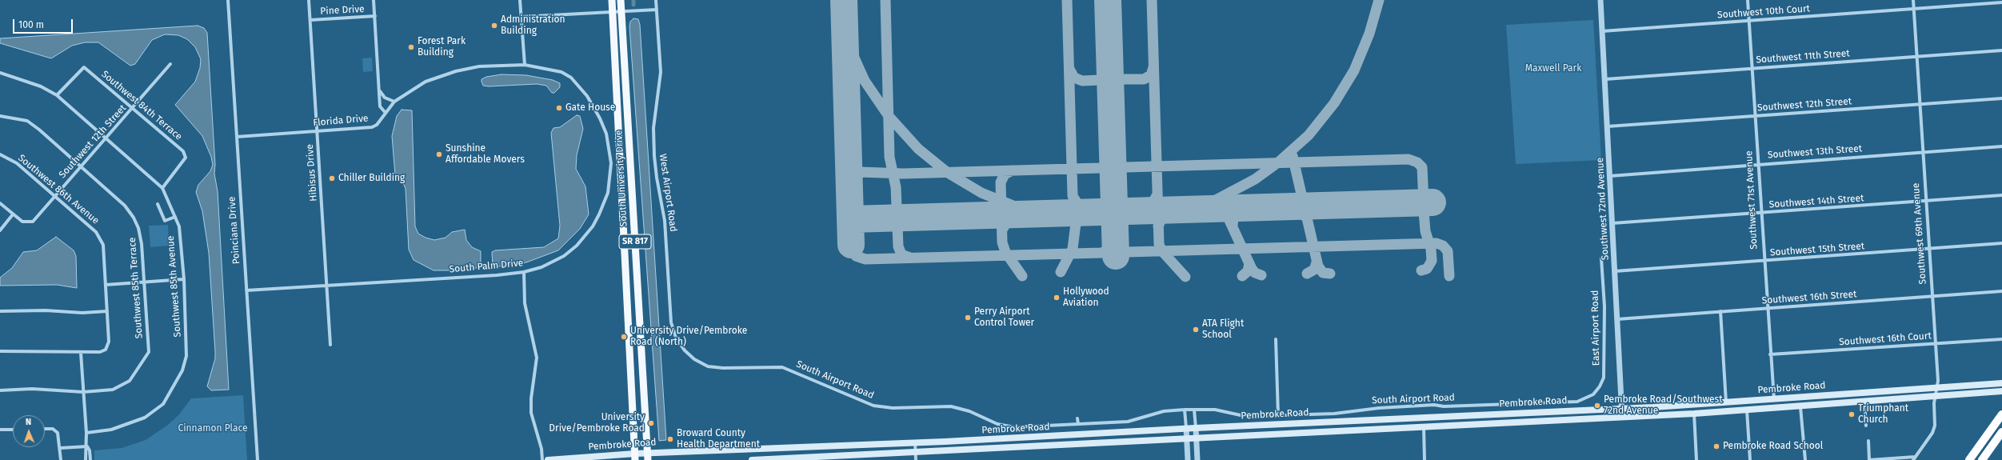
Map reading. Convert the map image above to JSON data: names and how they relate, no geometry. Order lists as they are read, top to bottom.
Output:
{
  "streets": {
    "main road": ["South University Drive", "SR 817", "Pembroke Road"],
    "street": [
      "Pine Drive",
      "Southwest 10th Court",
      "Southwest 11th Street",
      "Southwest 12th Street",
      "Southwest 84th Terrace",
      "Florida Drive",
      "Southwest 13th Street",
      "Hibisus Drive",
      "Southwest 86th Avenue",
      "West Airport Road",
      "Southwest 71st Avenue",
      "Southwest 14th Street",
      "Southwest 72nd Avenue",
      "Poinciana Drive",
      "Southwest 69th Avenue",
      "Southwest 15th Street",
      "South Palm Drive",
      "Southwest 85th Avenue",
      "Southwest 85th Terrace",
      "Southwest 16th Street",
      "East Airport Road",
      "Southwest 16th Court",
      "South Airport Road"
    ]
  },
  "crossings": [
    ["Pine Drive", "Hibisus Drive"],
    ["Southwest 10th Court", "Southwest 71st Avenue"],
    ["Southwest 10th Court", "Southwest 72nd Avenue"],
    ["Southwest 10th Court", "Southwest 69th Avenue"],
    ["Southwest 11th Street", "Southwest 71st Avenue"],
    ["Southwest 11th Street", "Southwest 72nd Avenue"],
    ["Southwest 11th Street", "Southwest 69th Avenue"],
    ["Southwest 12th Street", "Southwest 84th Terrace"],
    ["Southwest 12th Street", "Southwest 86th Avenue"],
    ["Southwest 12th Street", "Southwest 71st Avenue"],
    ["Southwest 12th Street", "Southwest 72nd Avenue"],
    ["Southwest 12th Street", "Southwest 69th Avenue"],
    ["Southwest 12th Street", "Southwest 85th Avenue"],
    ["Southwest 12th Street", "Southwest 85th Terrace"],
    ["Southwest 84th Terrace", "Southwest 85th Avenue"],
    ["Florida Drive", "Hibisus Drive"],
    ["Florida Drive", "Poinciana Drive"],
    ["Florida Drive", "South Palm Drive"],
    ["Southwest 13th Street", "Southwest 71st Avenue"],
    ["Southwest 13th Street", "Southwest 72nd Avenue"],
    ["Southwest 13th Street", "Southwest 69th Avenue"],
    ["Hibisus Drive", "South Palm Drive"],
    ["South University Drive", "Pembroke Road"],
    ["West Airport Road", "South Airport Road"],
    ["Southwest 71st Avenue", "Southwest 14th Street"],
    ["Southwest 71st Avenue", "Southwest 15th Street"],
    ["Southwest 71st Avenue", "Southwest 16th Street"],
    ["Southwest 71st Avenue", "Southwest 16th Court"],
    ["Southwest 71st Avenue", "Pembroke Road"],
    ["Southwest 14th Street", "Southwest 72nd Avenue"],
    ["Southwest 14th Street", "Southwest 69th Avenue"],
    ["Southwest 72nd Avenue", "Southwest 15th Street"],
    ["Southwest 72nd Avenue", "Southwest 16th Street"],
    ["Southwest 72nd Avenue", "Pembroke Road"],
    ["Poinciana Drive", "South Palm Drive"],
    ["Southwest 69th Avenue", "Southwest 15th Street"],
    ["Southwest 69th Avenue", "Southwest 16th Street"],
    ["Southwest 69th Avenue", "Southwest 16th Court"],
    ["Southwest 69th Avenue", "Pembroke Road"],
    ["East Airport Road", "South Airport Road"]
  ],
  "parks": ["Maxwell Park", "Cinnamon Place"],
  "places": [
    "Administration Building",
    "Forest Park Building",
    "Gate House",
    "Sunshine Affordable Movers",
    "Chiller Building",
    "Hollywood Aviation",
    "Perry Airport Control Tower",
    "ATA Flight School",
    "University Drive/Pembroke Road (North)",
    "Pembroke Road/Southwest 72nd Avenue",
    "Triumphant Church",
    "University Drive/Pembroke Road",
    "Broward County Health Department",
    "Pembroke Road School"
  ],
  "scale_bar": "100 m",
  "north": "top"
}
